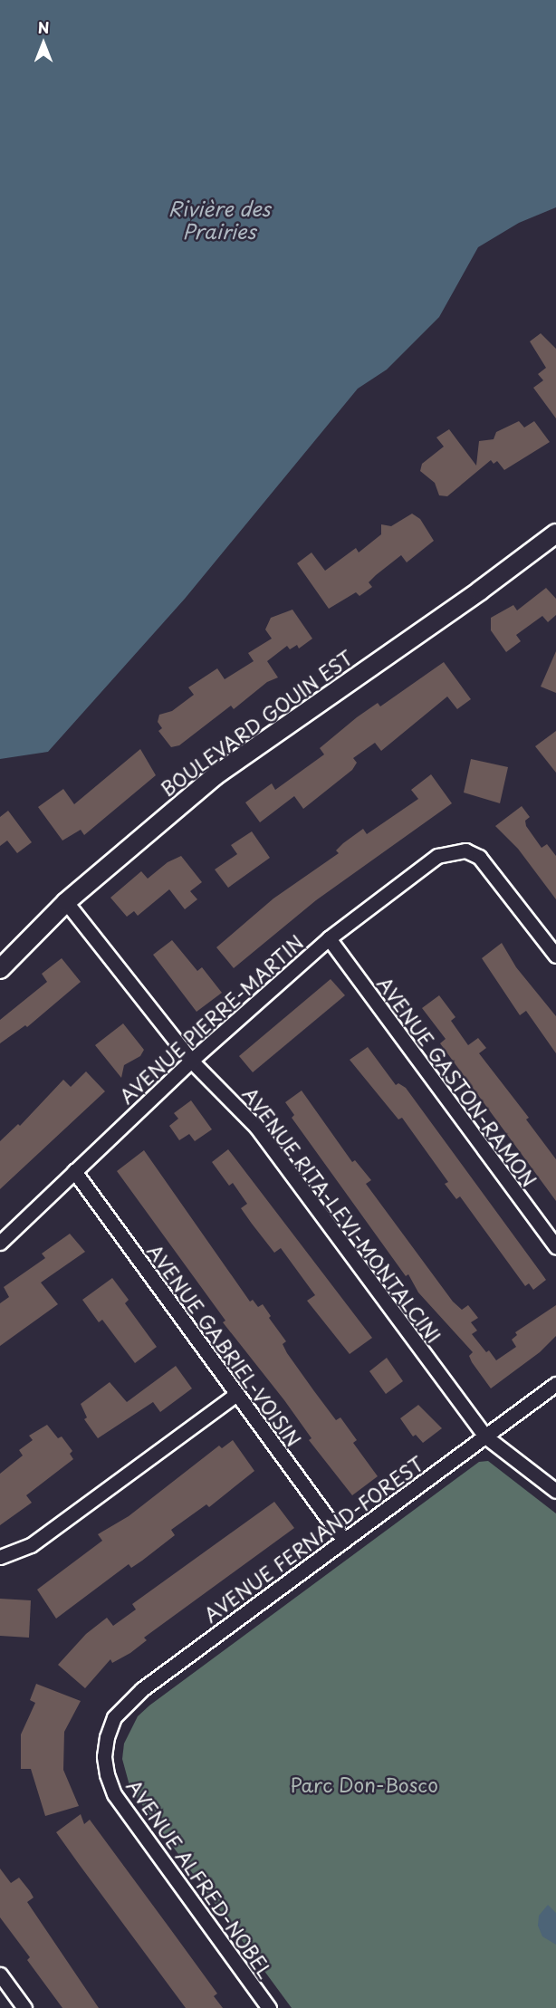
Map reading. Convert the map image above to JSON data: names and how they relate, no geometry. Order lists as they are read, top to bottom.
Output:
{
  "streets": {
    "street": [
      "BOULEVARD GOUIN EST",
      "AVENUE PIERRE-MARTIN",
      "AVENUE GASTON-RAMON",
      "AVENUE RITA-LEVI-MONTALCINI",
      "AVENUE GABRIEL-VOISIN",
      "AVENUE FERNAND-FOREST",
      "AVENUE ALFRED-NOBEL"
    ]
  },
  "crossings": [
    ["BOULEVARD GOUIN EST", "AVENUE RITA-LEVI-MONTALCINI"],
    ["AVENUE PIERRE-MARTIN", "AVENUE GASTON-RAMON"],
    ["AVENUE PIERRE-MARTIN", "AVENUE RITA-LEVI-MONTALCINI"],
    ["AVENUE PIERRE-MARTIN", "AVENUE GABRIEL-VOISIN"],
    ["AVENUE RITA-LEVI-MONTALCINI", "AVENUE FERNAND-FOREST"],
    ["AVENUE GABRIEL-VOISIN", "AVENUE FERNAND-FOREST"],
    ["AVENUE FERNAND-FOREST", "AVENUE ALFRED-NOBEL"]
  ],
  "water": ["Rivière des Prairies"],
  "parks": ["Parc Don-Bosco"],
  "north": "top"
}
